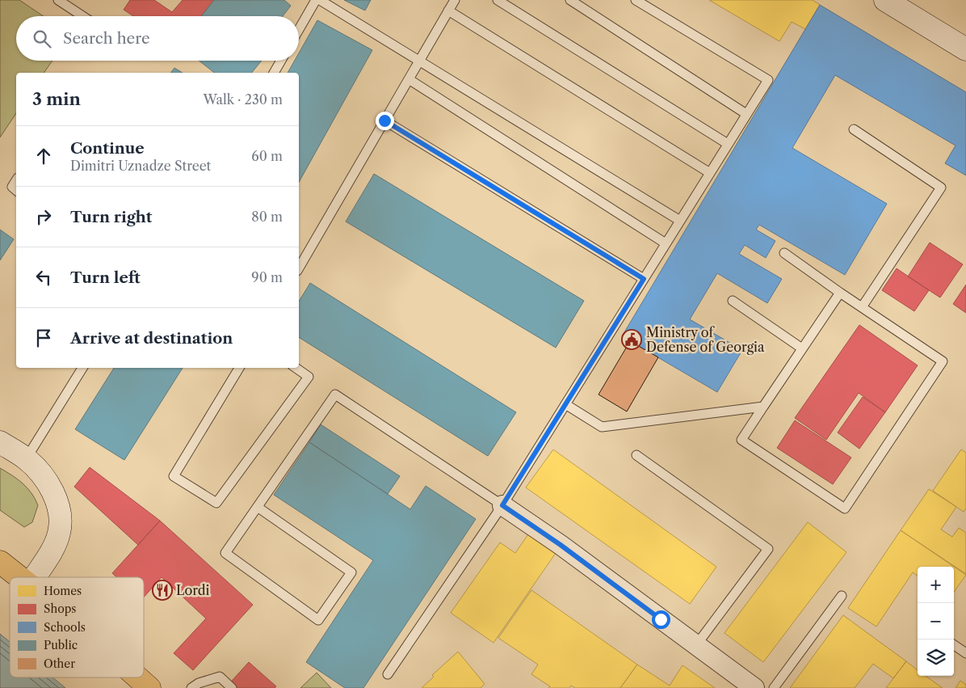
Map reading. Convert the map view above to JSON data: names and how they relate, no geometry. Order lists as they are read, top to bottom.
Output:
{
  "places": {
    "public building": ["Ministry of Defense of Georgia"],
    "restaurant": ["Lordi"]
  },
  "legend": [
    "Homes",
    "Shops",
    "Schools",
    "Public",
    "Other"
  ],
  "page": {
    "search": "Search here",
    "heading": ["3 min", "Walk · 230 m"],
    "list": [
      ["Continue", "Dimitri Uznadze Street", "60 m"],
      ["Turn right", "80 m"],
      ["Turn left", "90 m"],
      "Arrive at destination"
    ],
    "map_buttons": ["+", "−"]
  }
}
